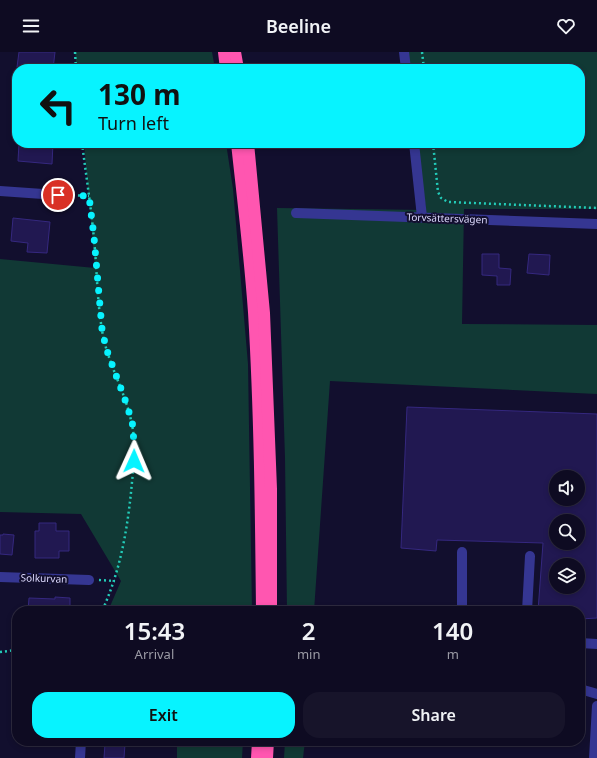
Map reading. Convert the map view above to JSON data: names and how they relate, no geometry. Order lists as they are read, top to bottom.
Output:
{
  "streets": {
    "street": ["Torvsättersvägen", "Solkurvan"]
  },
  "page": {
    "header": "Beeline",
    "turn": ["130 m", "Turn left"],
    "eta": [
      "15:43",
      "Arrival",
      "2",
      "min",
      "140",
      "m"
    ],
    "buttons": ["Exit", "Share"]
  }
}
